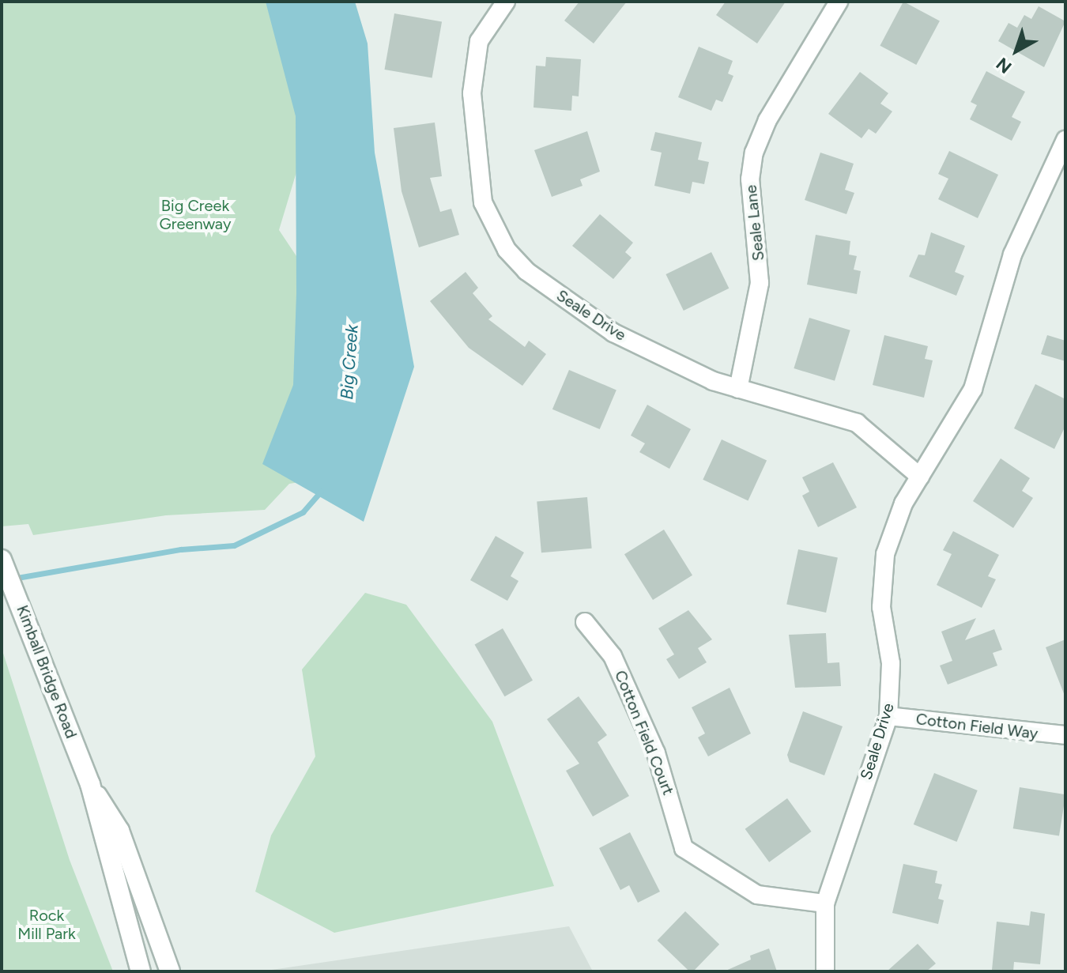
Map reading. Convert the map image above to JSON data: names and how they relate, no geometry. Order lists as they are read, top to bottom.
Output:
{
  "streets": {
    "street": [
      "Seale Lane",
      "Seale Drive",
      "Kimball Bridge Road",
      "Cotton Field Way",
      "Cotton Field Court"
    ]
  },
  "crossings": [
    ["Seale Lane", "Seale Drive"],
    ["Seale Drive", "Cotton Field Way"],
    ["Seale Drive", "Cotton Field Court"]
  ],
  "water": ["Big Creek"],
  "parks": ["Big Creek Greenway", "Rock Mill Park"],
  "north": "bottom left"
}
